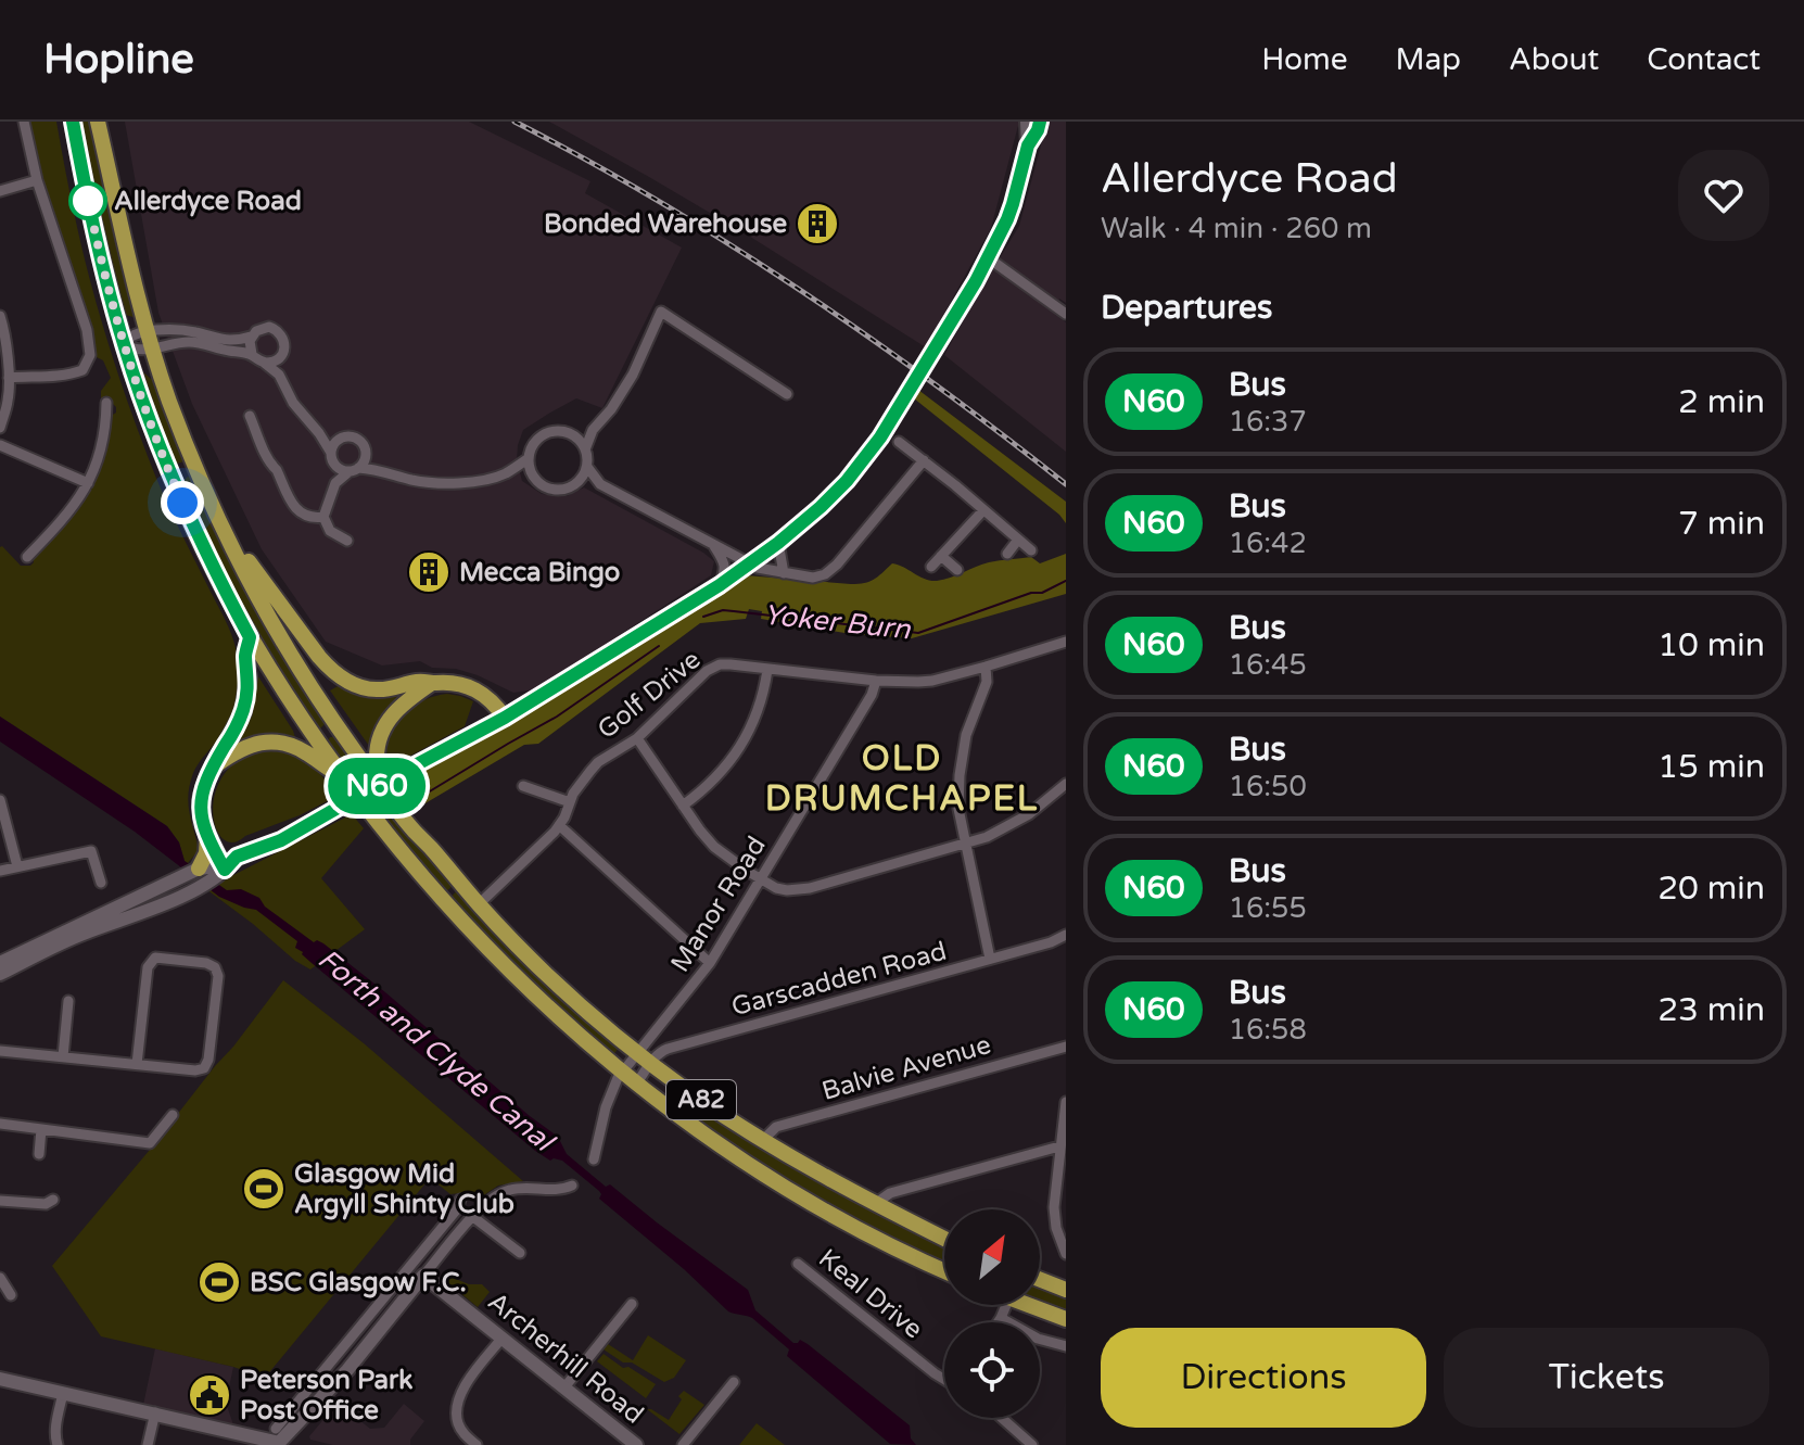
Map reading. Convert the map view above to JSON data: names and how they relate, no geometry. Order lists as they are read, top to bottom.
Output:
{
  "streets": {
    "main road": ["A82"],
    "street": [
      "Golf Drive",
      "Manor Road",
      "Garscadden Road",
      "Balvie Avenue",
      "Keal Drive",
      "Archerhill Road"
    ]
  },
  "crossings": [
    ["Golf Drive", "Manor Road"],
    ["Golf Drive", "A82"],
    ["Manor Road", "Garscadden Road"],
    ["Manor Road", "A82"],
    ["Garscadden Road", "A82"],
    ["Balvie Avenue", "A82"]
  ],
  "districts": ["OLD DRUMCHAPEL"],
  "water": ["Yoker Burn", "Forth and Clyde Canal"],
  "places": {
    "other": ["Allerdyce Road"],
    "building": ["Bonded Warehouse", "Mecca Bingo"],
    "sports": ["Glasgow Mid Argyll Shinty Club", "BSC Glasgow F.C."],
    "public building": ["Peterson Park Post Office"]
  },
  "lines": ["bus line N60"],
  "north": "top right",
  "page": {
    "header": "Hopline",
    "nav": [
      "Home",
      "Map",
      "About",
      "Contact"
    ],
    "on_map": "N60",
    "heading": [
      ["Allerdyce Road", "Walk · 4 min · 260 m"],
      "Departures"
    ],
    "list": [
      {
        "mark": "N60",
        "name": "Bus",
        "note": "16:37",
        "value": "2 min"
      },
      {
        "mark": "N60",
        "name": "Bus",
        "note": "16:42",
        "value": "7 min"
      },
      {
        "mark": "N60",
        "name": "Bus",
        "note": "16:45",
        "value": "10 min"
      },
      {
        "mark": "N60",
        "name": "Bus",
        "note": "16:50",
        "value": "15 min"
      },
      {
        "mark": "N60",
        "name": "Bus",
        "note": "16:55",
        "value": "20 min"
      },
      {
        "mark": "N60",
        "name": "Bus",
        "note": "16:58",
        "value": "23 min"
      }
    ],
    "buttons": ["Directions", "Tickets"]
  }
}
